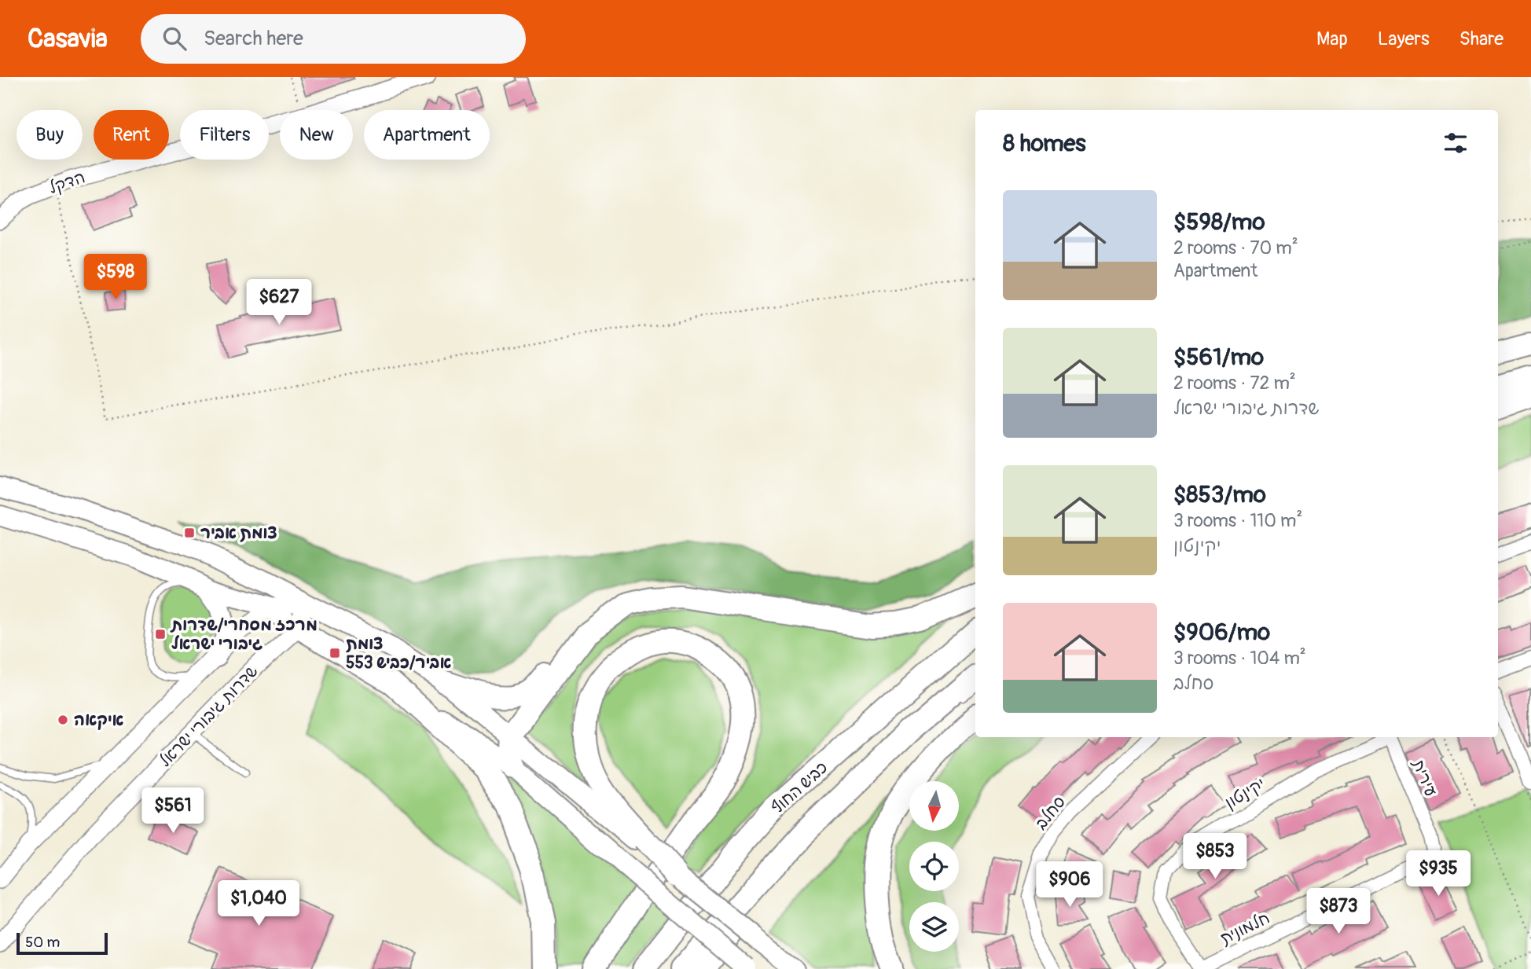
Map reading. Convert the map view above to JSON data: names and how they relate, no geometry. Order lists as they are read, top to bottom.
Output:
{
  "streets": {
    "highway": ["כביש החוף"],
    "street": [
      "הדקל",
      "שדרות גיבורי ישראל",
      "עירית",
      "יקינטון",
      "סחלב",
      "חלמונית"
    ]
  },
  "crossings": [
    ["עירית", "חלמונית"],
    ["יקינטון", "חלמונית"]
  ],
  "places": {
    "transit": ["צומת אביר", "מרכז מסחרי/שדרות גיבורי ישראל", "צומת אביר/כביש 553"],
    "other": ["איקאה"]
  },
  "scale_bar": "50 m",
  "north": "bottom",
  "page": {
    "header": "Casavia",
    "search": "Search here",
    "nav": ["Map", "Layers", "Share"],
    "chip": [
      "Buy",
      "Rent",
      "Filters",
      "New",
      "Apartment"
    ],
    "heading": "8 homes",
    "list": [
      {
        "name": "$598/mo",
        "note": "2 rooms · 70 m² · Apartment"
      },
      {
        "name": "$561/mo",
        "note": "2 rooms · 72 m² · שדרות גיבורי ישראל"
      },
      {
        "name": "$853/mo",
        "note": "3 rooms · 110 m² · יקינטון"
      },
      {
        "name": "$906/mo",
        "note": "3 rooms · 104 m² · סחלב"
      }
    ],
    "price": [
      "$598",
      "$627",
      "$561",
      "$853",
      "$935",
      "$906",
      "$1,040",
      "$873"
    ],
    "scale": "50 m"
  }
}
